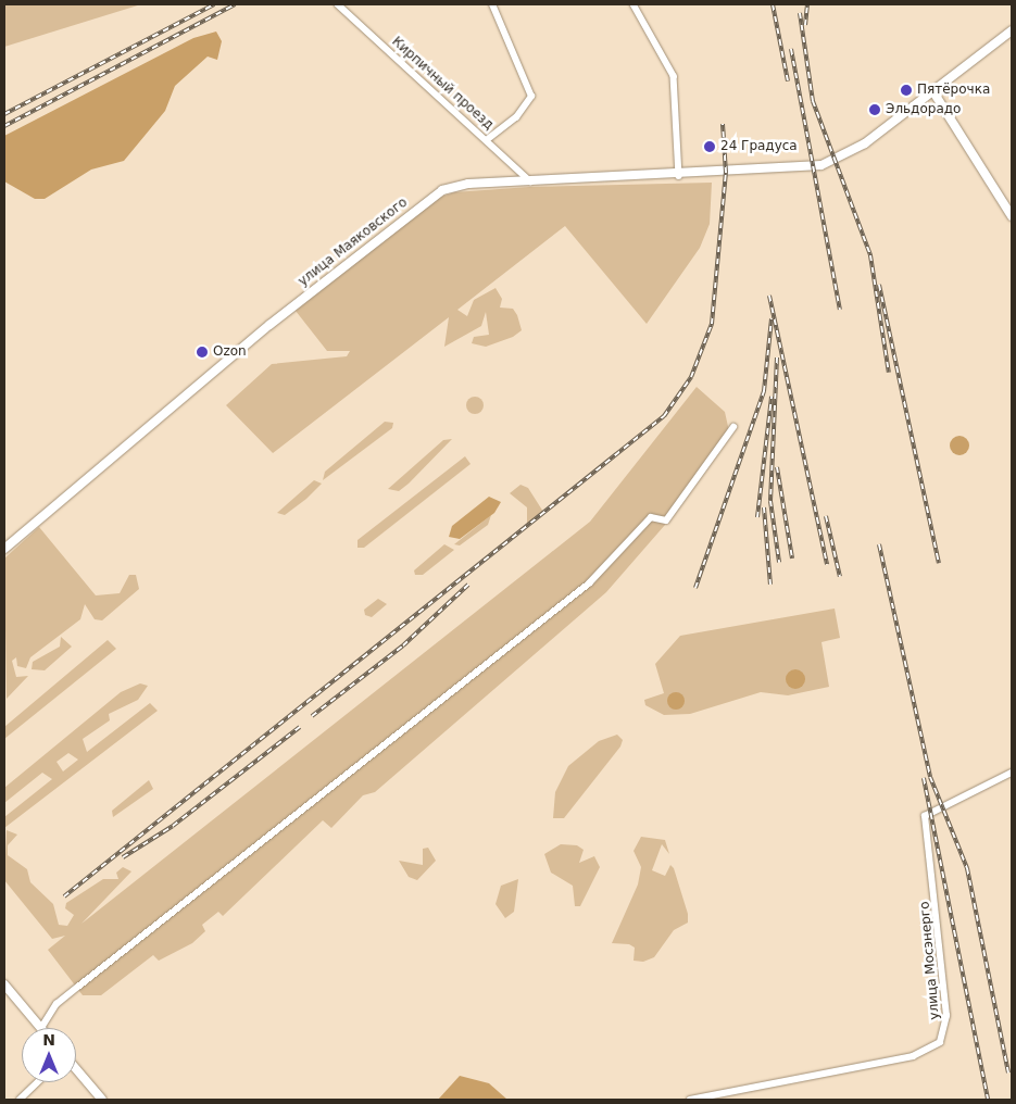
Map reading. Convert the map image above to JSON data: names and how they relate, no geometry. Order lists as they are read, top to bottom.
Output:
{
  "streets": {
    "street": ["Кирпичный проезд", "улица Маяковского", "улица Мосэнерго"]
  },
  "crossings": [
    ["Кирпичный проезд", "улица Маяковского"]
  ],
  "places": [
    "Пятёрочка",
    "Эльдорадо",
    "24 Градуса",
    "Ozon"
  ],
  "north": "top"
}
